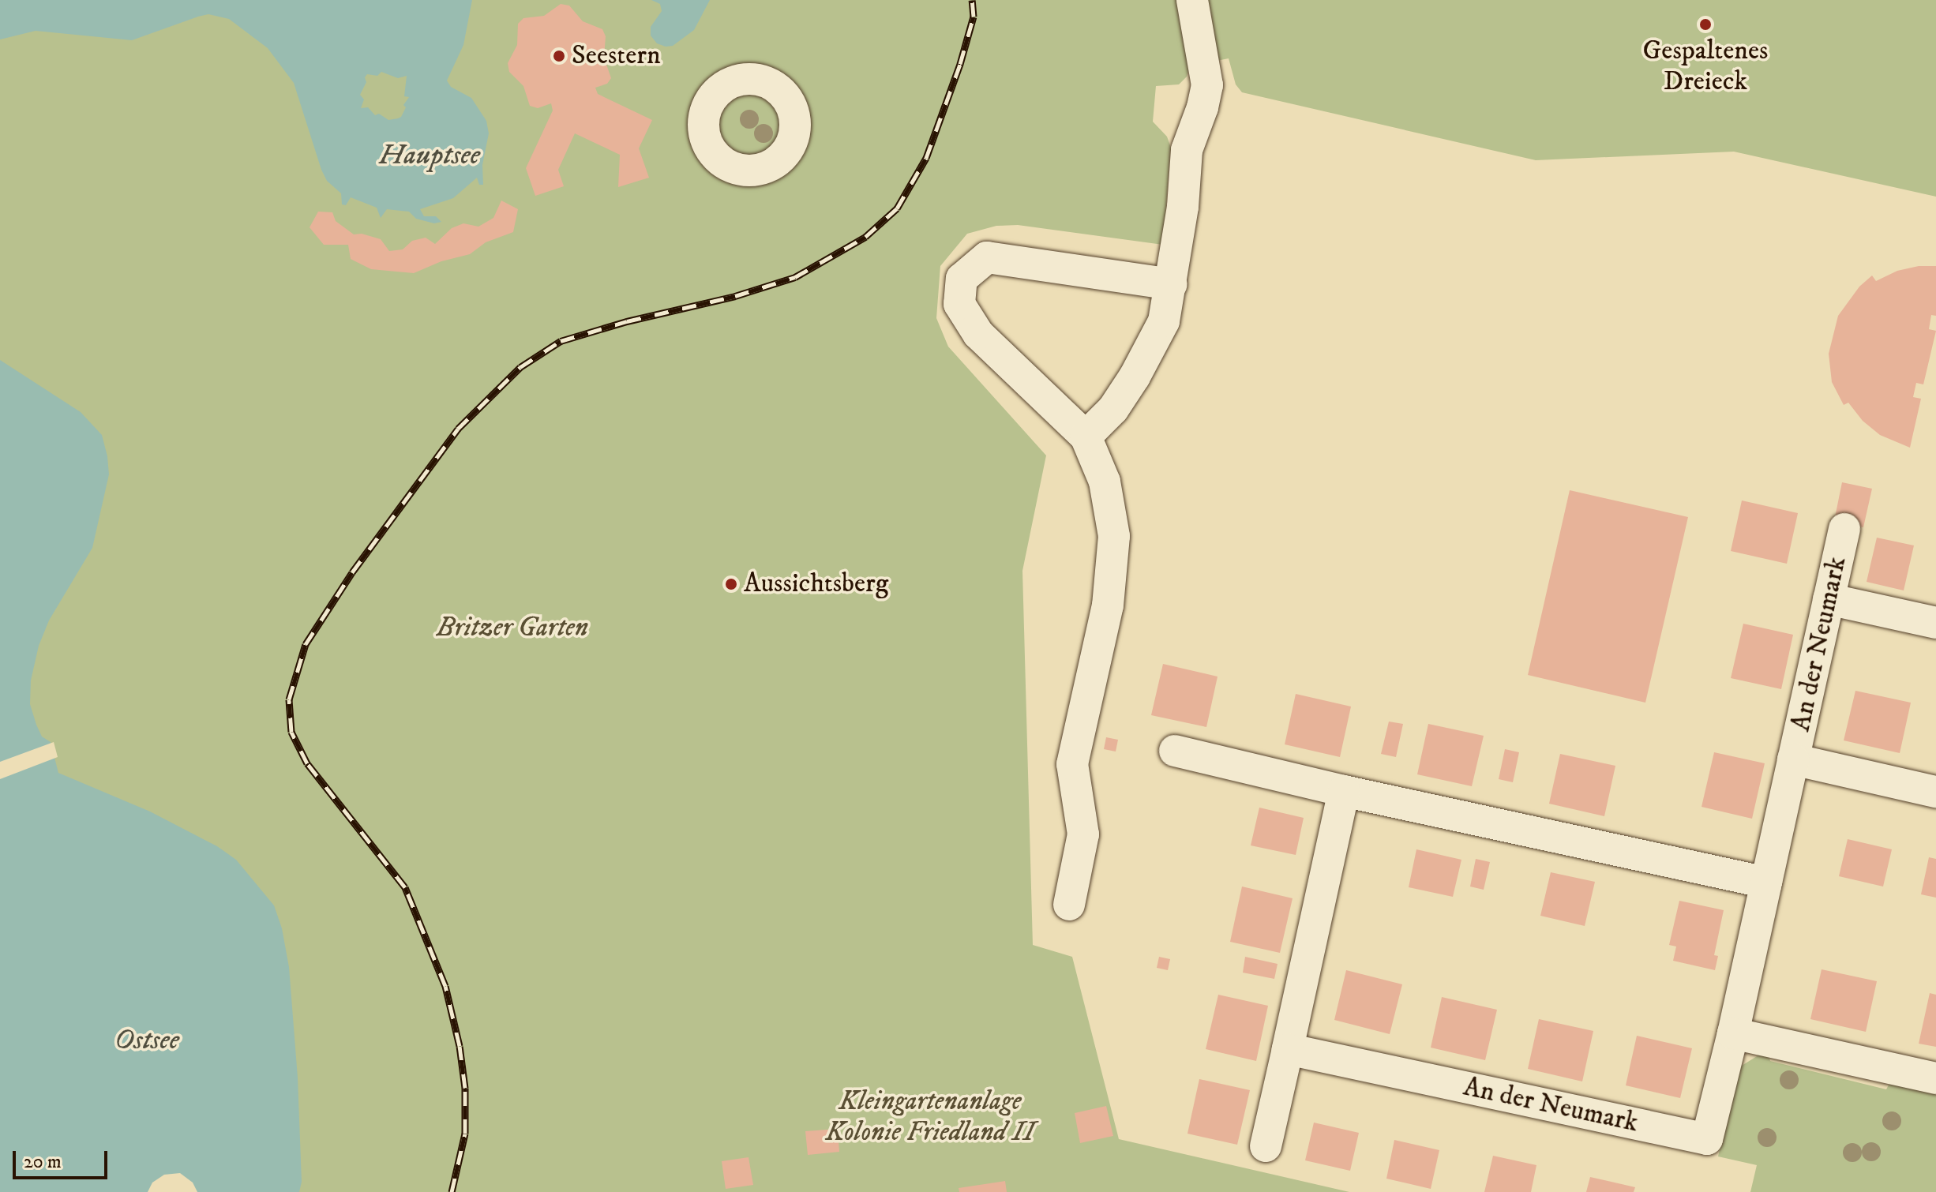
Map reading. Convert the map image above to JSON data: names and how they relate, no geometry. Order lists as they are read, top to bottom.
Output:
{
  "streets": {
    "lane": ["An der Neumark"]
  },
  "water": ["Hauptsee", "Ostsee"],
  "parks": ["Britzer Garten", "Kleingartenanlage Kolonie Friedland II"],
  "places": ["Gespaltenes Dreieck", "Seestern", "Aussichtsberg"],
  "scale_bar": "20 m"
}
